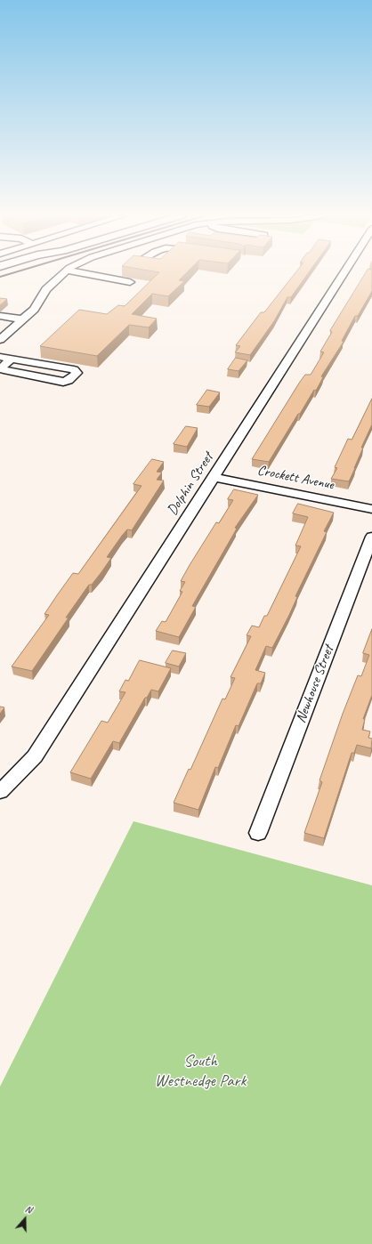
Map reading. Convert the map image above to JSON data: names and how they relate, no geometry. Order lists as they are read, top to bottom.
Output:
{
  "streets": {
    "street": ["Crockett Avenue", "Dolphin Street", "Newhouse Street"]
  },
  "crossings": [
    ["Crockett Avenue", "Dolphin Street"]
  ],
  "parks": ["South Westnedge Park"],
  "north": "top"
}
